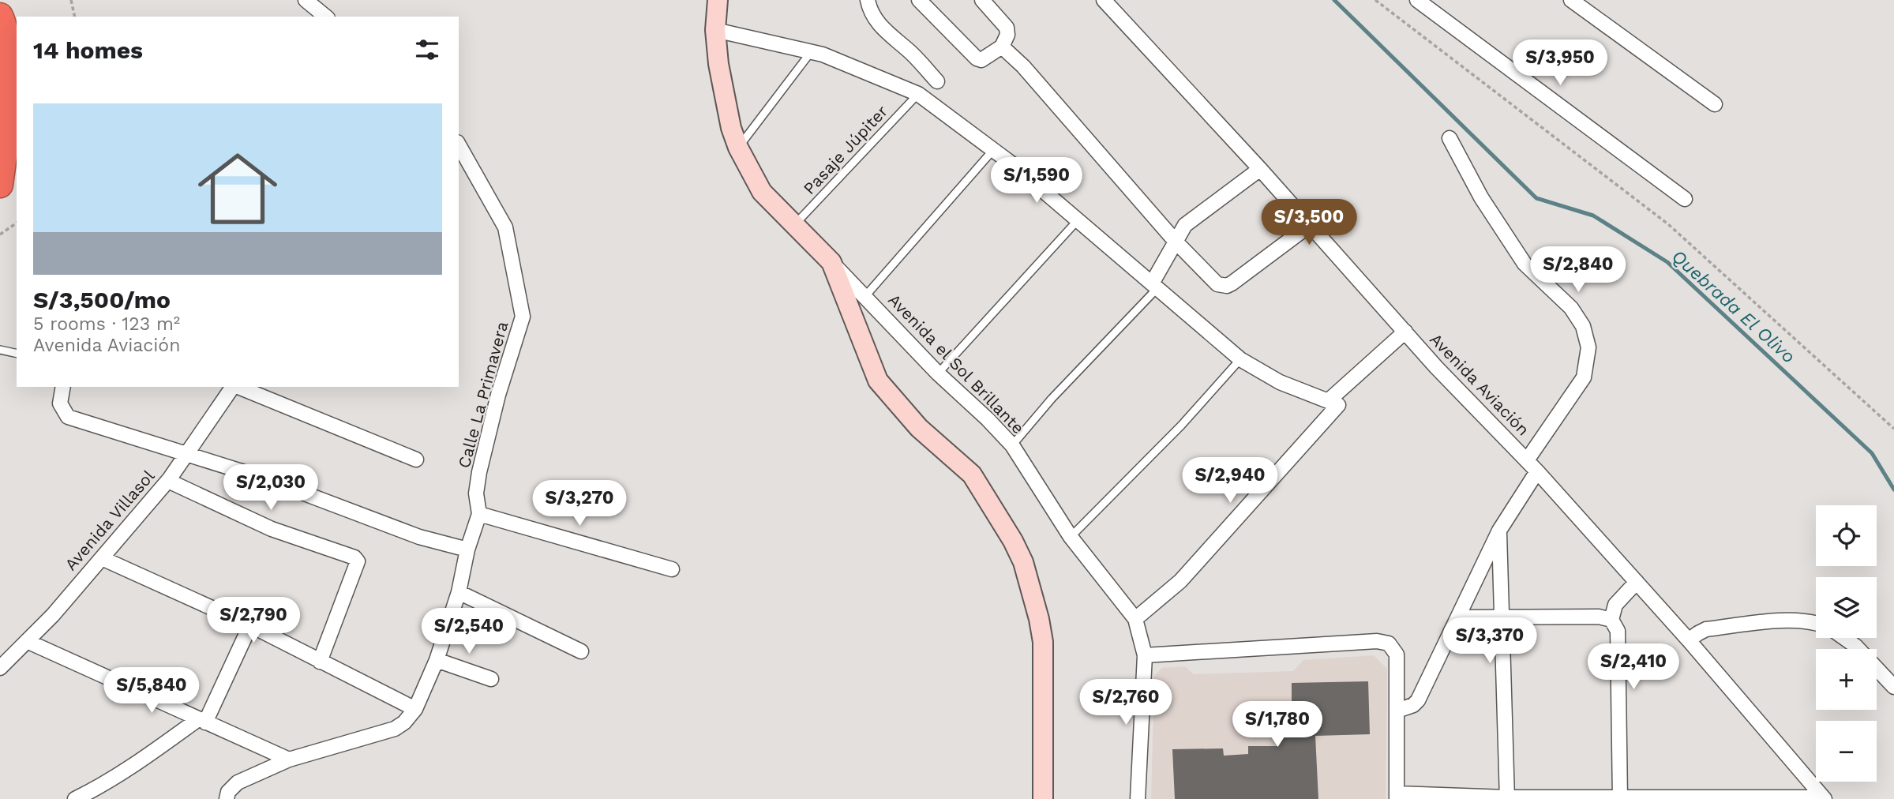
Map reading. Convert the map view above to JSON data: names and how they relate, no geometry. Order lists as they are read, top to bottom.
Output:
{
  "streets": {
    "street": [
      "Avenida el Sol Brillante",
      "Avenida Aviación",
      "Calle La Primavera",
      "Avenida Villasol"
    ],
    "lane": ["Pasaje Júpiter"]
  },
  "water": ["Quebrada El Olivo"],
  "page": {
    "heading": "14 homes",
    "price": [
      "S/3,950",
      "S/1,590",
      "S/3,500",
      "S/2,840",
      "S/2,940",
      "S/2,030",
      "S/3,270",
      "S/2,790",
      "S/2,540",
      "S/3,370",
      "S/2,410",
      "S/5,840",
      "S/2,760",
      "S/1,780"
    ],
    "list": [
      {
        "name": "S/3,500/mo",
        "note": "5 rooms · 123 m² · Avenida Aviación"
      }
    ],
    "map_buttons": ["+", "−"]
  }
}
